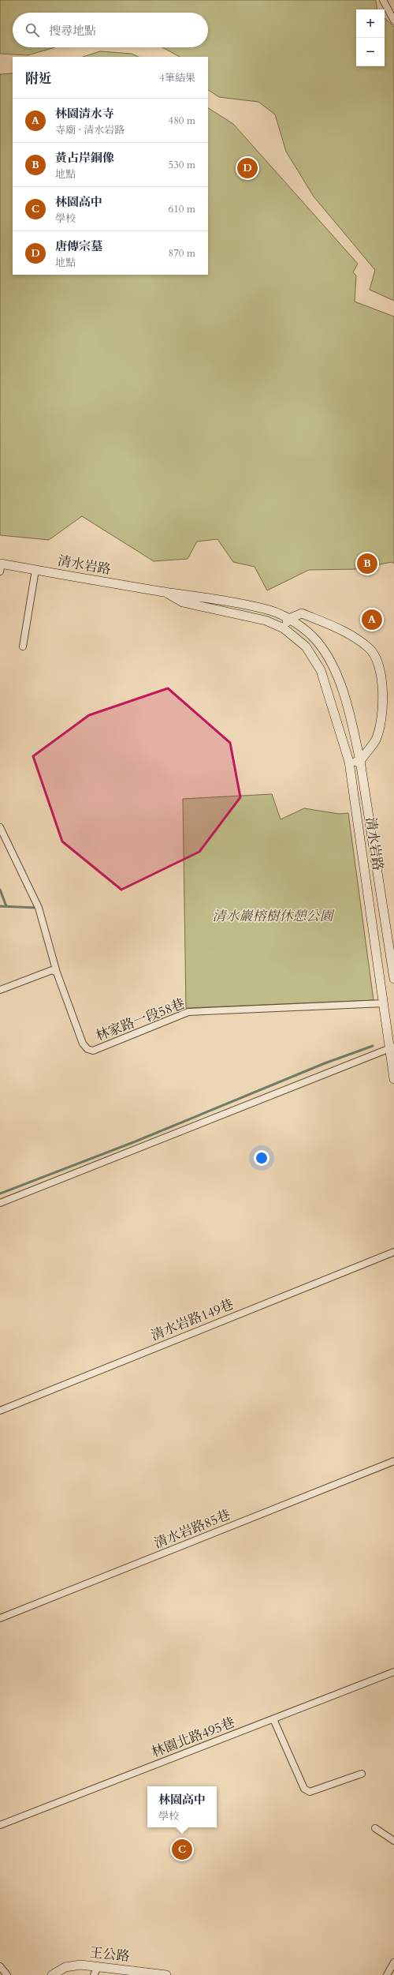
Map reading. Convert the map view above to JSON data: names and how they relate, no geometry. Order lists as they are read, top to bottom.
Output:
{
  "streets": {
    "street": [
      "清水岩路",
      "林家路一段58巷",
      "清水岩路149巷",
      "清水岩路85巷",
      "林園北路495巷",
      "王公路"
    ]
  },
  "crossings": [
    ["清水岩路", "林家路一段58巷"]
  ],
  "parks": ["清水巖榕樹休憩公園"],
  "page": {
    "map_buttons": ["+", "−"],
    "search": "搜尋地點",
    "heading": ["附近", "4筆結果"],
    "list": [
      {
        "mark": "A",
        "name": "林園清水寺",
        "note": "寺廟 · 清水岩路",
        "value": "480 m"
      },
      {
        "mark": "B",
        "name": "黃占岸銅像",
        "note": "地點",
        "value": "530 m"
      },
      {
        "mark": "C",
        "name": "林園高中",
        "note": "學校",
        "value": "610 m"
      },
      {
        "mark": "D",
        "name": "唐傳宗墓",
        "note": "地點",
        "value": "870 m"
      }
    ],
    "pins": [
      "D",
      "B",
      "A",
      "C"
    ],
    "popup": ["林園高中", "學校"]
  }
}
